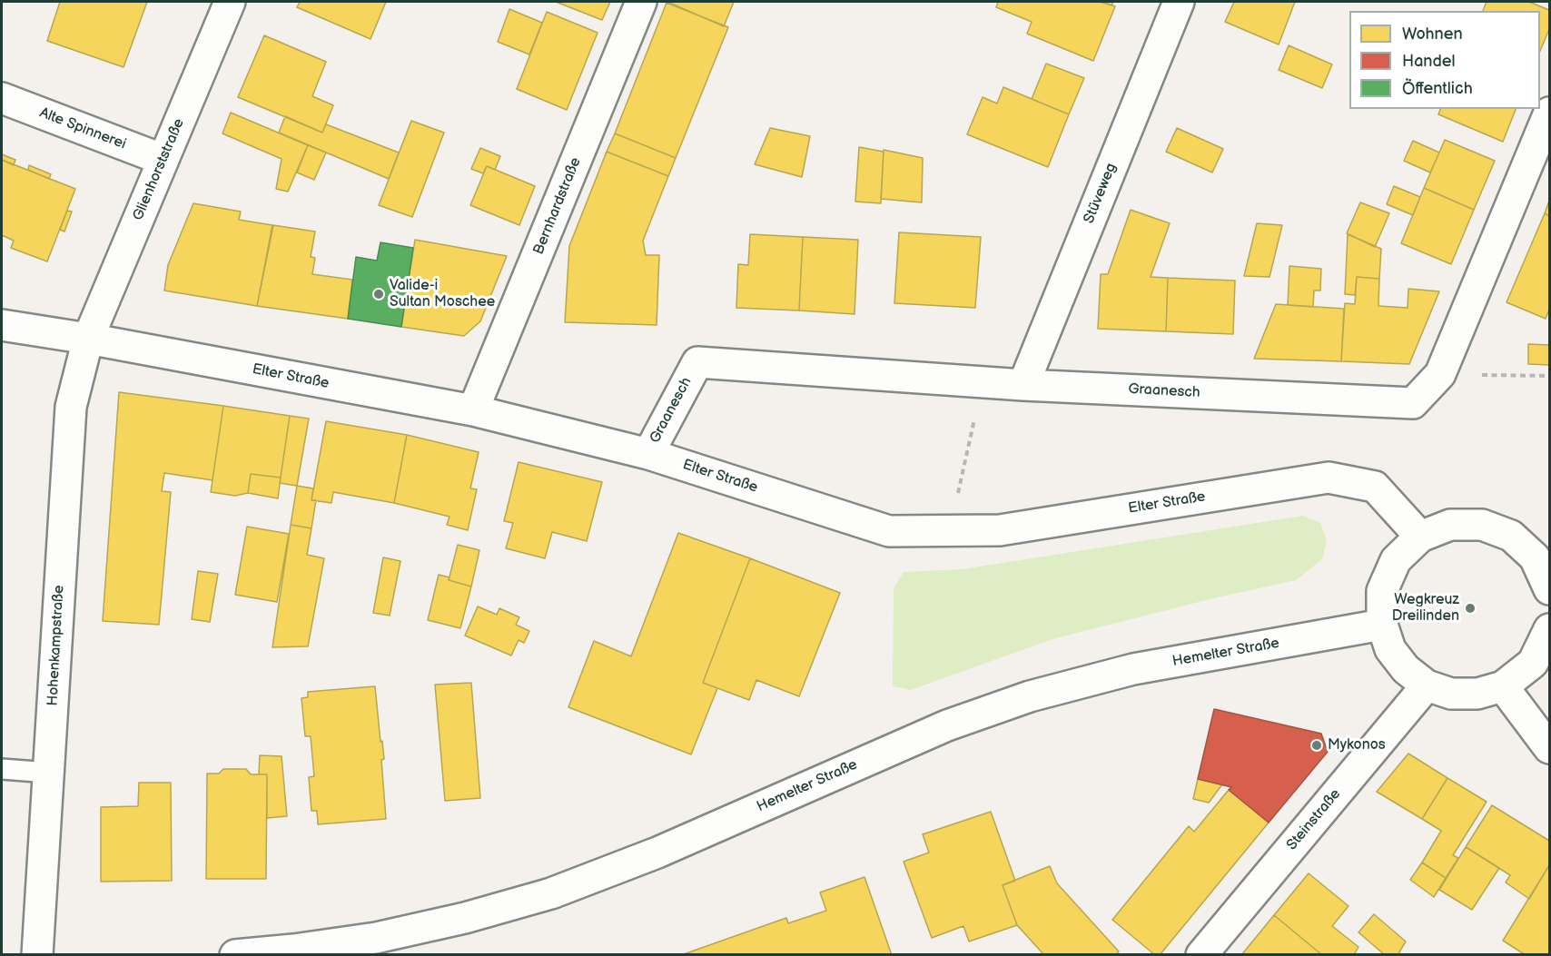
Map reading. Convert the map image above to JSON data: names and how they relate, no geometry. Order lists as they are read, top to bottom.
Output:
{
  "streets": {
    "street": [
      "Alte Spinnerei",
      "Glienhorststraße",
      "Stüveweg",
      "Bernhardstraße",
      "Elter Straße",
      "Graanesch",
      "Hohenkampstraße",
      "Hemelter Straße",
      "Steinstraße"
    ]
  },
  "crossings": [
    ["Alte Spinnerei", "Glienhorststraße"],
    ["Glienhorststraße", "Elter Straße"],
    ["Glienhorststraße", "Hohenkampstraße"],
    ["Stüveweg", "Graanesch"],
    ["Bernhardstraße", "Elter Straße"],
    ["Elter Straße", "Graanesch"],
    ["Elter Straße", "Hohenkampstraße"]
  ],
  "places": ["Valide-i Sultan Moschee", "Wegkreuz Dreilinden", "Mykonos"],
  "legend": ["Wohnen", "Handel", "Öffentlich"]
}
